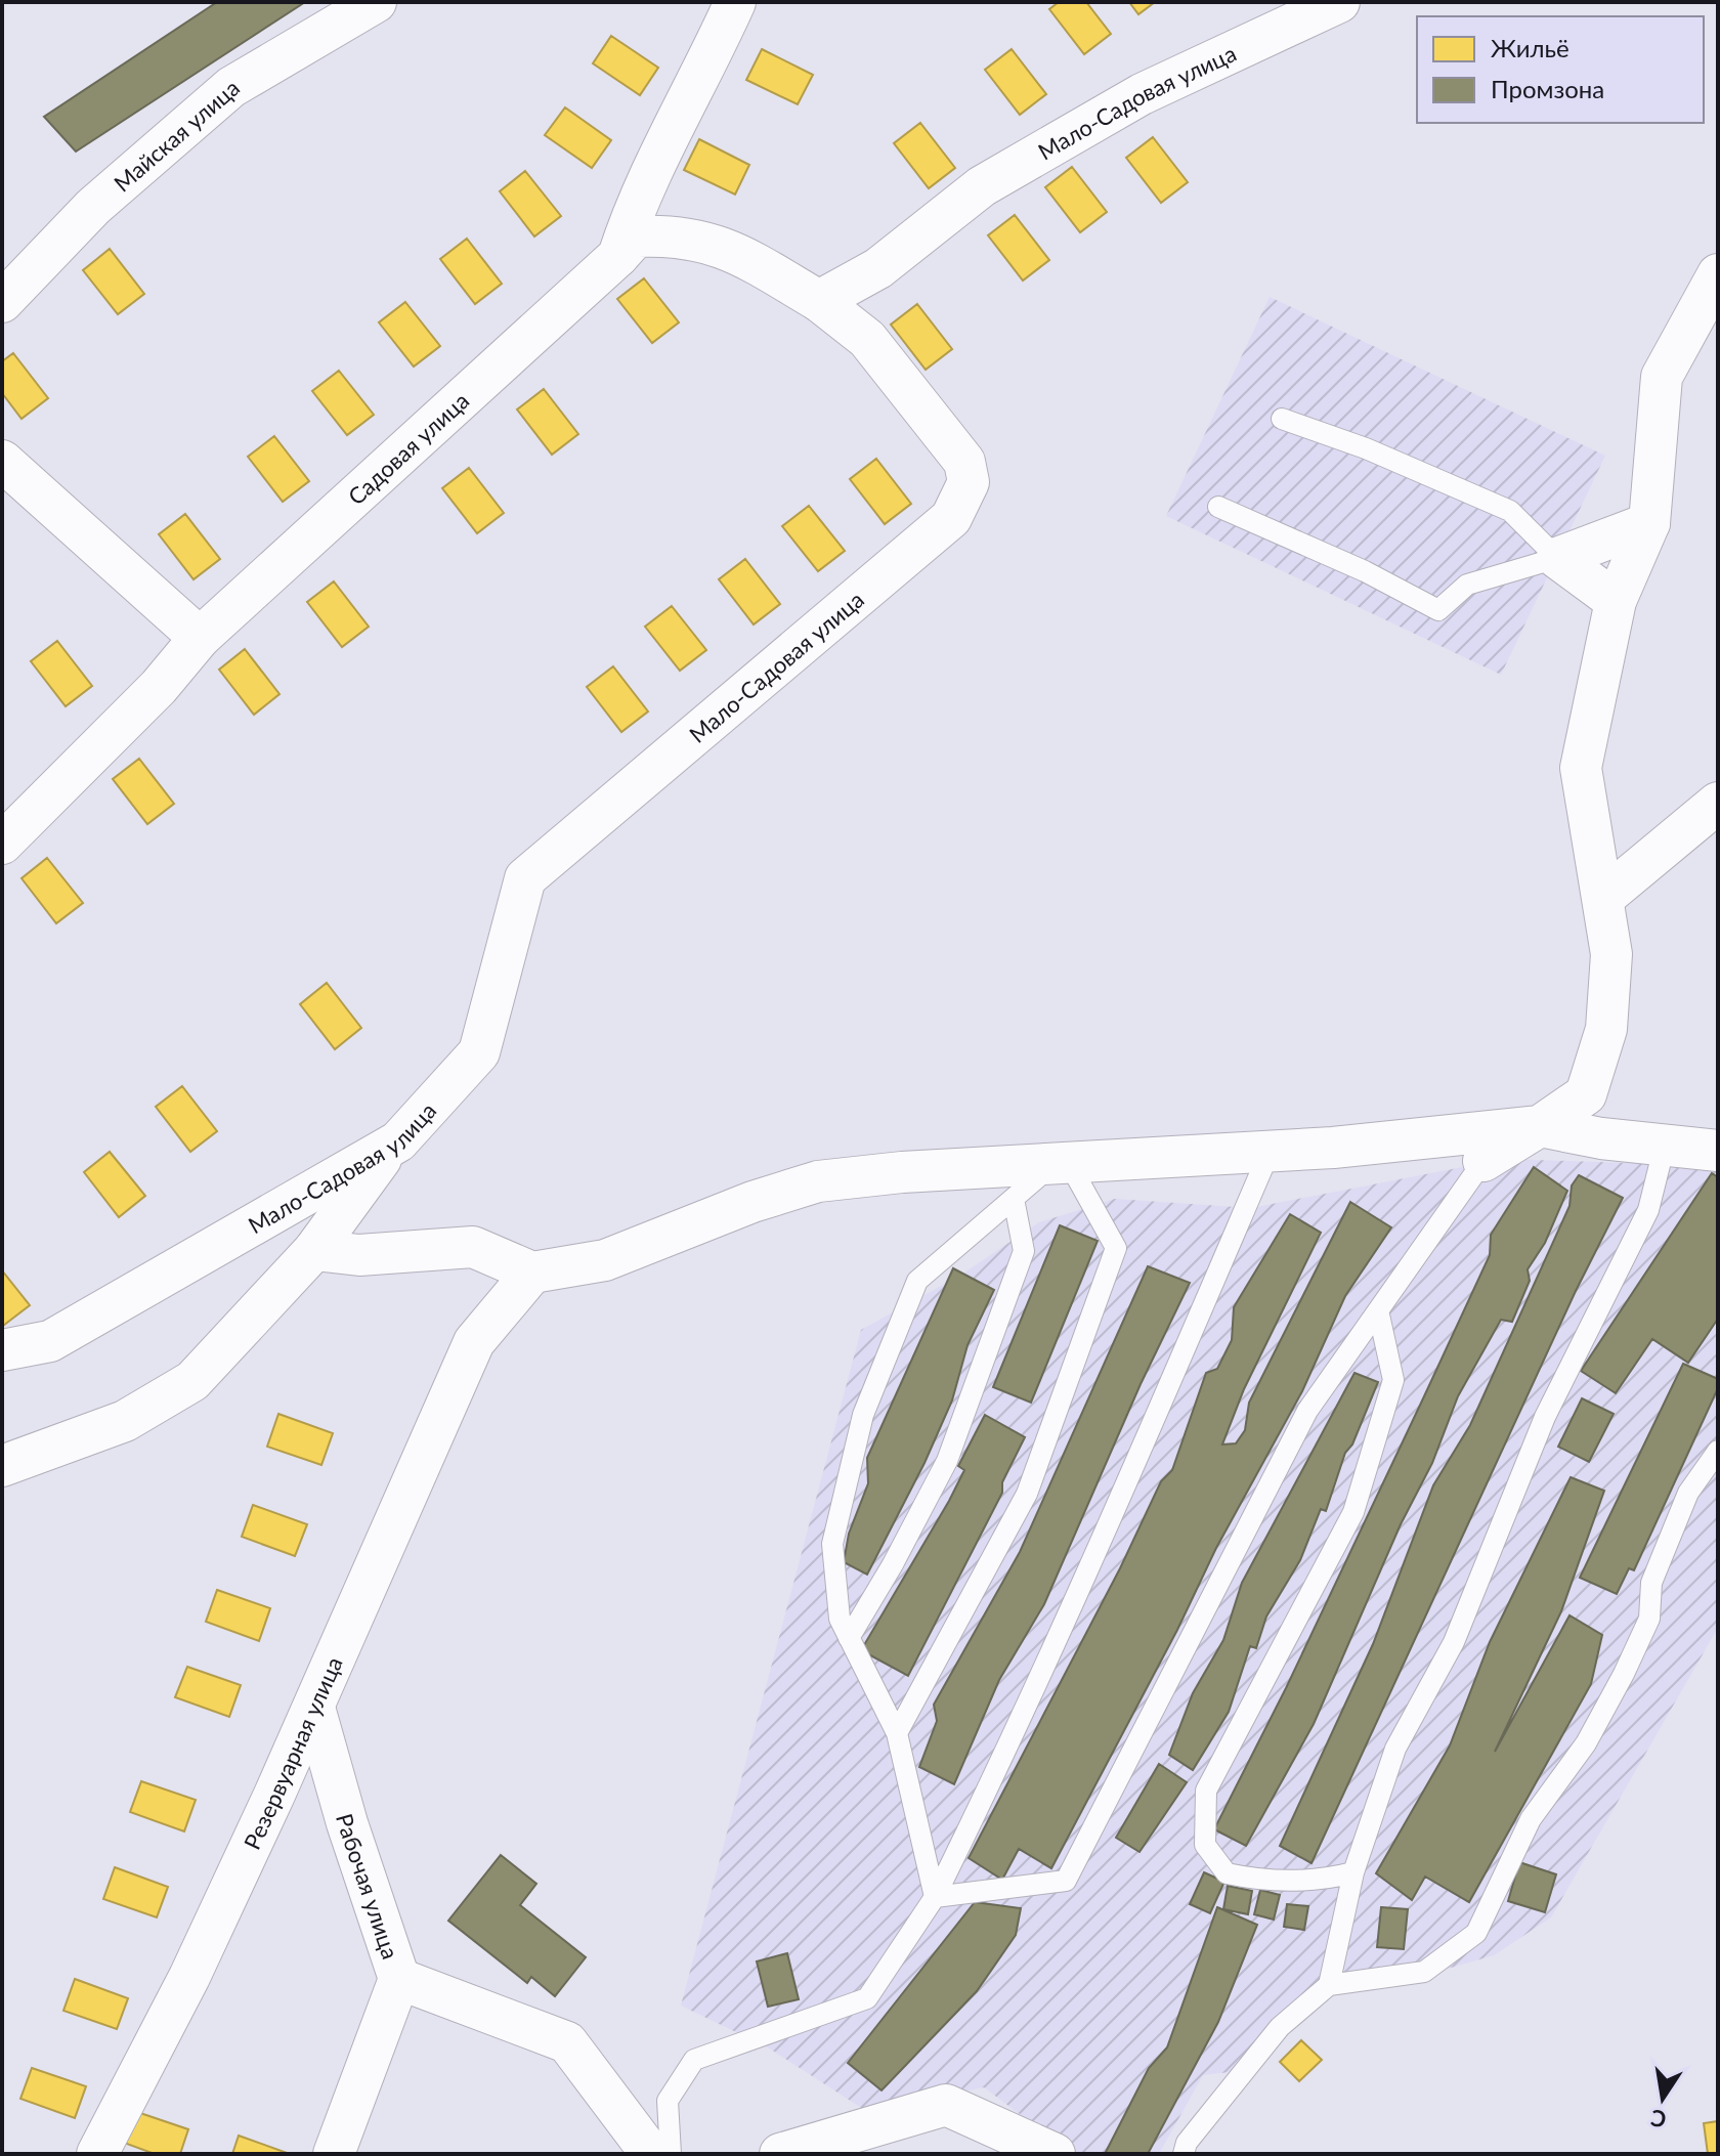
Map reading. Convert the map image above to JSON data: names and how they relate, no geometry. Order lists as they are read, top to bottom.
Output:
{
  "streets": {
    "street": [
      "Мало-Садовая улица",
      "Майская улица",
      "Садовая улица",
      "Резервуарная улица",
      "Рабочая улица"
    ]
  },
  "crossings": [
    ["Резервуарная улица", "Рабочая улица"]
  ],
  "legend": ["Жильё", "Промзона"],
  "north": "bottom"
}
